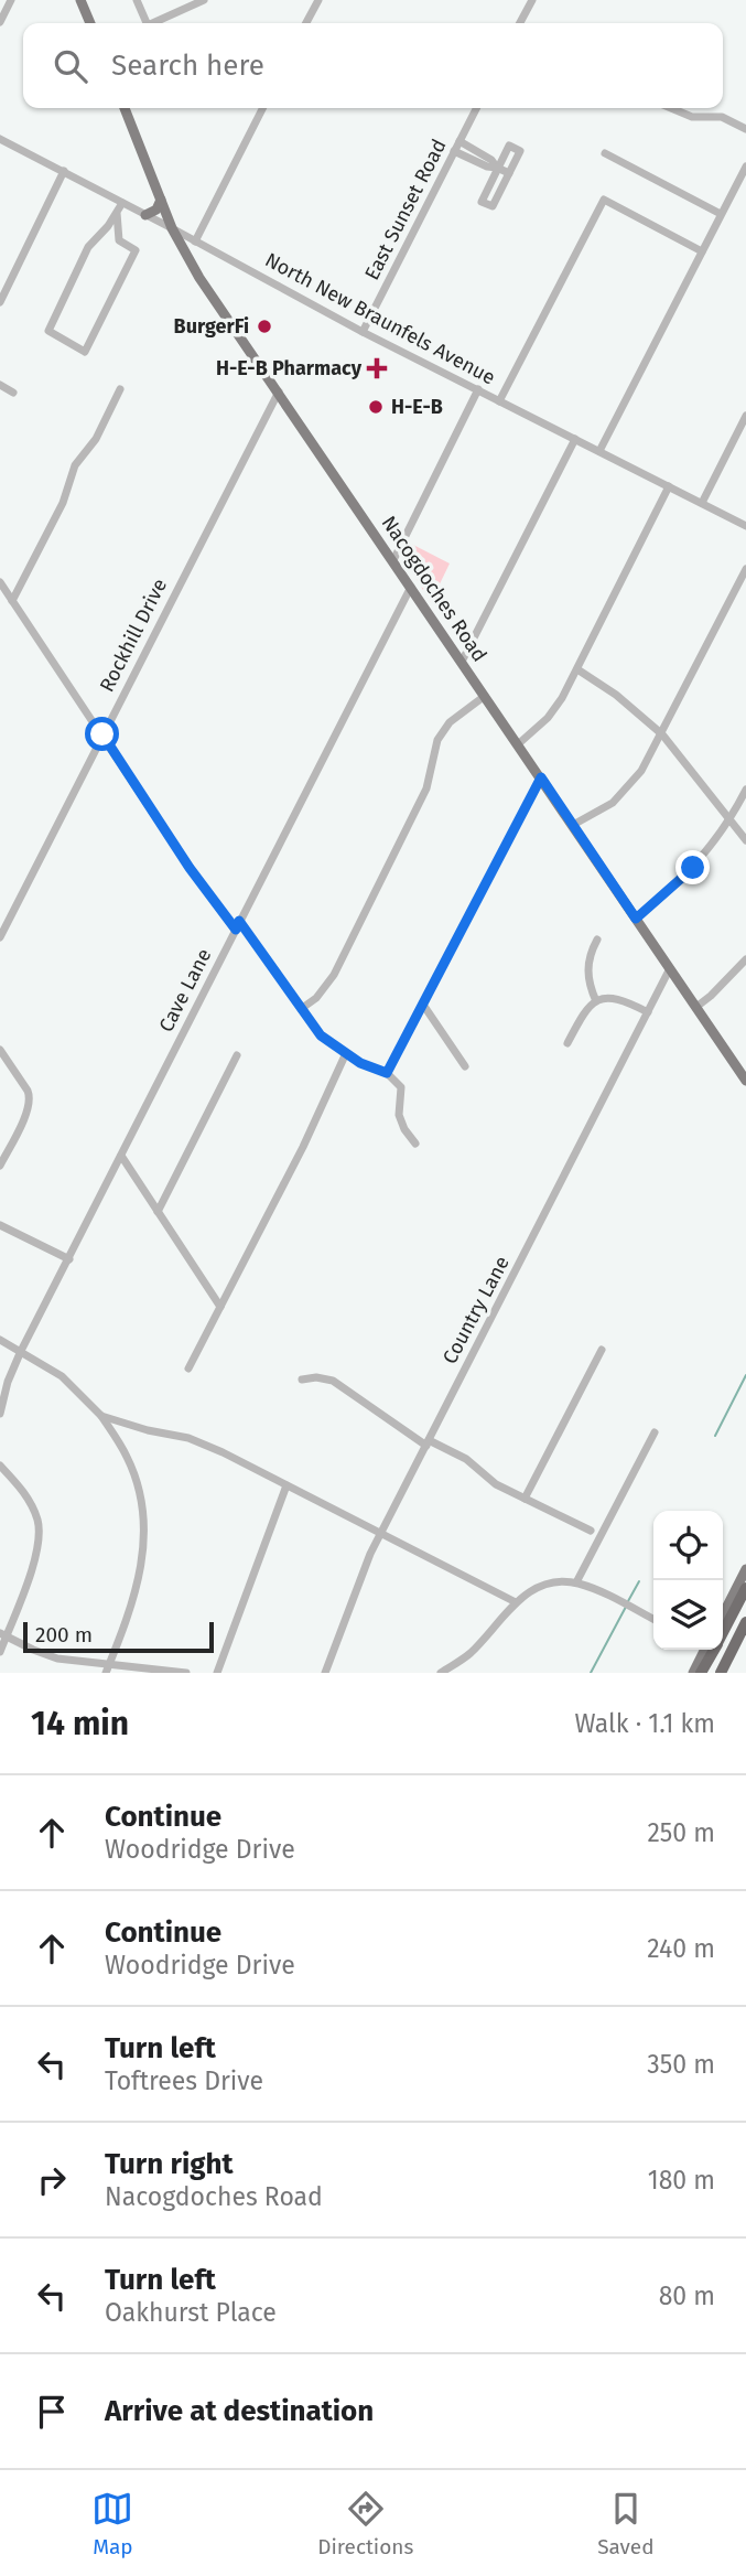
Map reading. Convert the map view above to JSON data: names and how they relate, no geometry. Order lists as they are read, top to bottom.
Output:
{
  "streets": {
    "main road": ["Nacogdoches Road"],
    "street": [
      "East Sunset Road",
      "North New Braunfels Avenue",
      "Rockhill Drive",
      "Cave Lane",
      "Country Lane"
    ]
  },
  "crossings": [
    ["East Sunset Road", "North New Braunfels Avenue"],
    ["North New Braunfels Avenue", "Nacogdoches Road"],
    ["Nacogdoches Road", "Rockhill Drive"],
    ["Nacogdoches Road", "Cave Lane"],
    ["Nacogdoches Road", "Country Lane"]
  ],
  "places": {
    "other": ["BurgerFi", "H-E-B"],
    "health": ["H-E-B Pharmacy"]
  },
  "scale_bar": "200 m",
  "page": {
    "search": "Search here",
    "scale": "200 m",
    "heading": ["14 min", "Walk · 1.1 km"],
    "list": [
      ["Continue", "Woodridge Drive", "250 m"],
      ["Continue", "Woodridge Drive", "240 m"],
      ["Turn left", "Toftrees Drive", "350 m"],
      ["Turn right", "Nacogdoches Road", "180 m"],
      ["Turn left", "Oakhurst Place", "80 m"],
      "Arrive at destination"
    ],
    "nav": ["Map", "Directions", "Saved"]
  }
}
